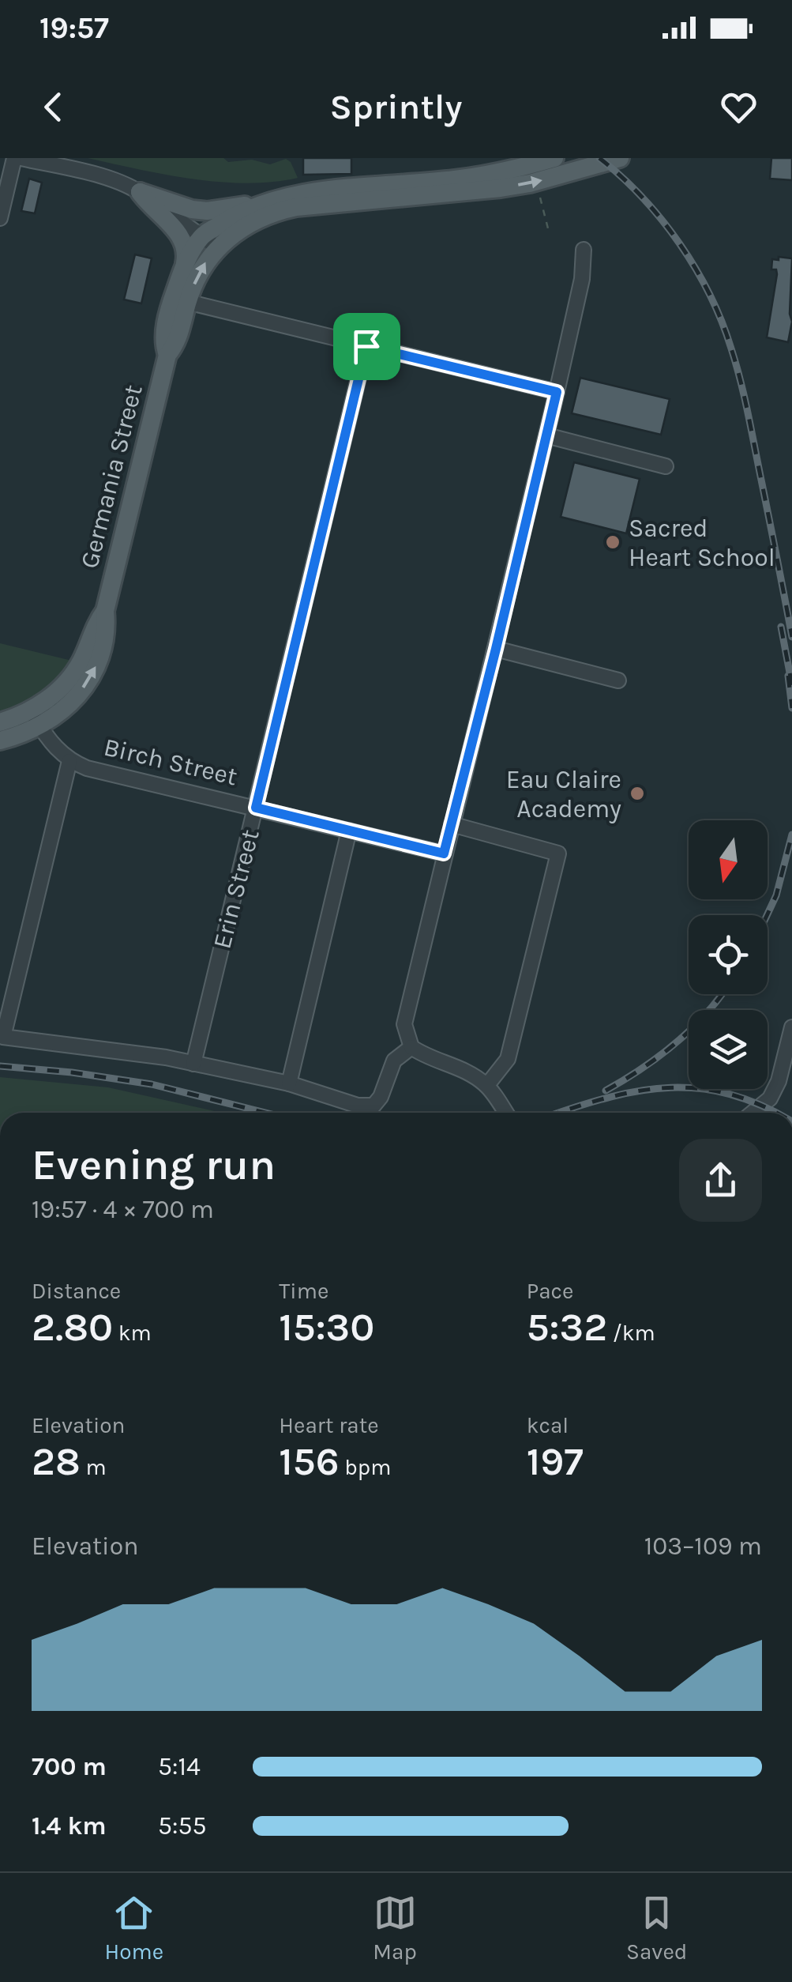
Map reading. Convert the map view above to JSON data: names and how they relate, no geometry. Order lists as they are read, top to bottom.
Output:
{
  "streets": {
    "main road": ["Germania Street"],
    "street": ["Birch Street", "Erin Street"]
  },
  "crossings": [
    ["Germania Street", "Birch Street"],
    ["Birch Street", "Erin Street"]
  ],
  "places": ["Sacred Heart School", "Eau Claire Academy"],
  "north": "bottom",
  "page": {
    "status": "19:57",
    "header": "Sprintly",
    "heading": ["Evening run", "19:57 · 4 × 700 m"],
    "stats": [
      ["Distance", "2.80 km"],
      ["Time", "15:30"],
      ["Pace", "5:32 /km"],
      ["Elevation", "28 m"],
      ["Heart rate", "156 bpm"],
      ["kcal", "197"]
    ],
    "chart": ["Elevation", "103–109 m"],
    "list": [
      {
        "name": "700 m",
        "note": "5:14"
      },
      {
        "name": "1.4 km",
        "note": "5:55"
      }
    ],
    "tabs": ["Home", "Map", "Saved"]
  }
}
